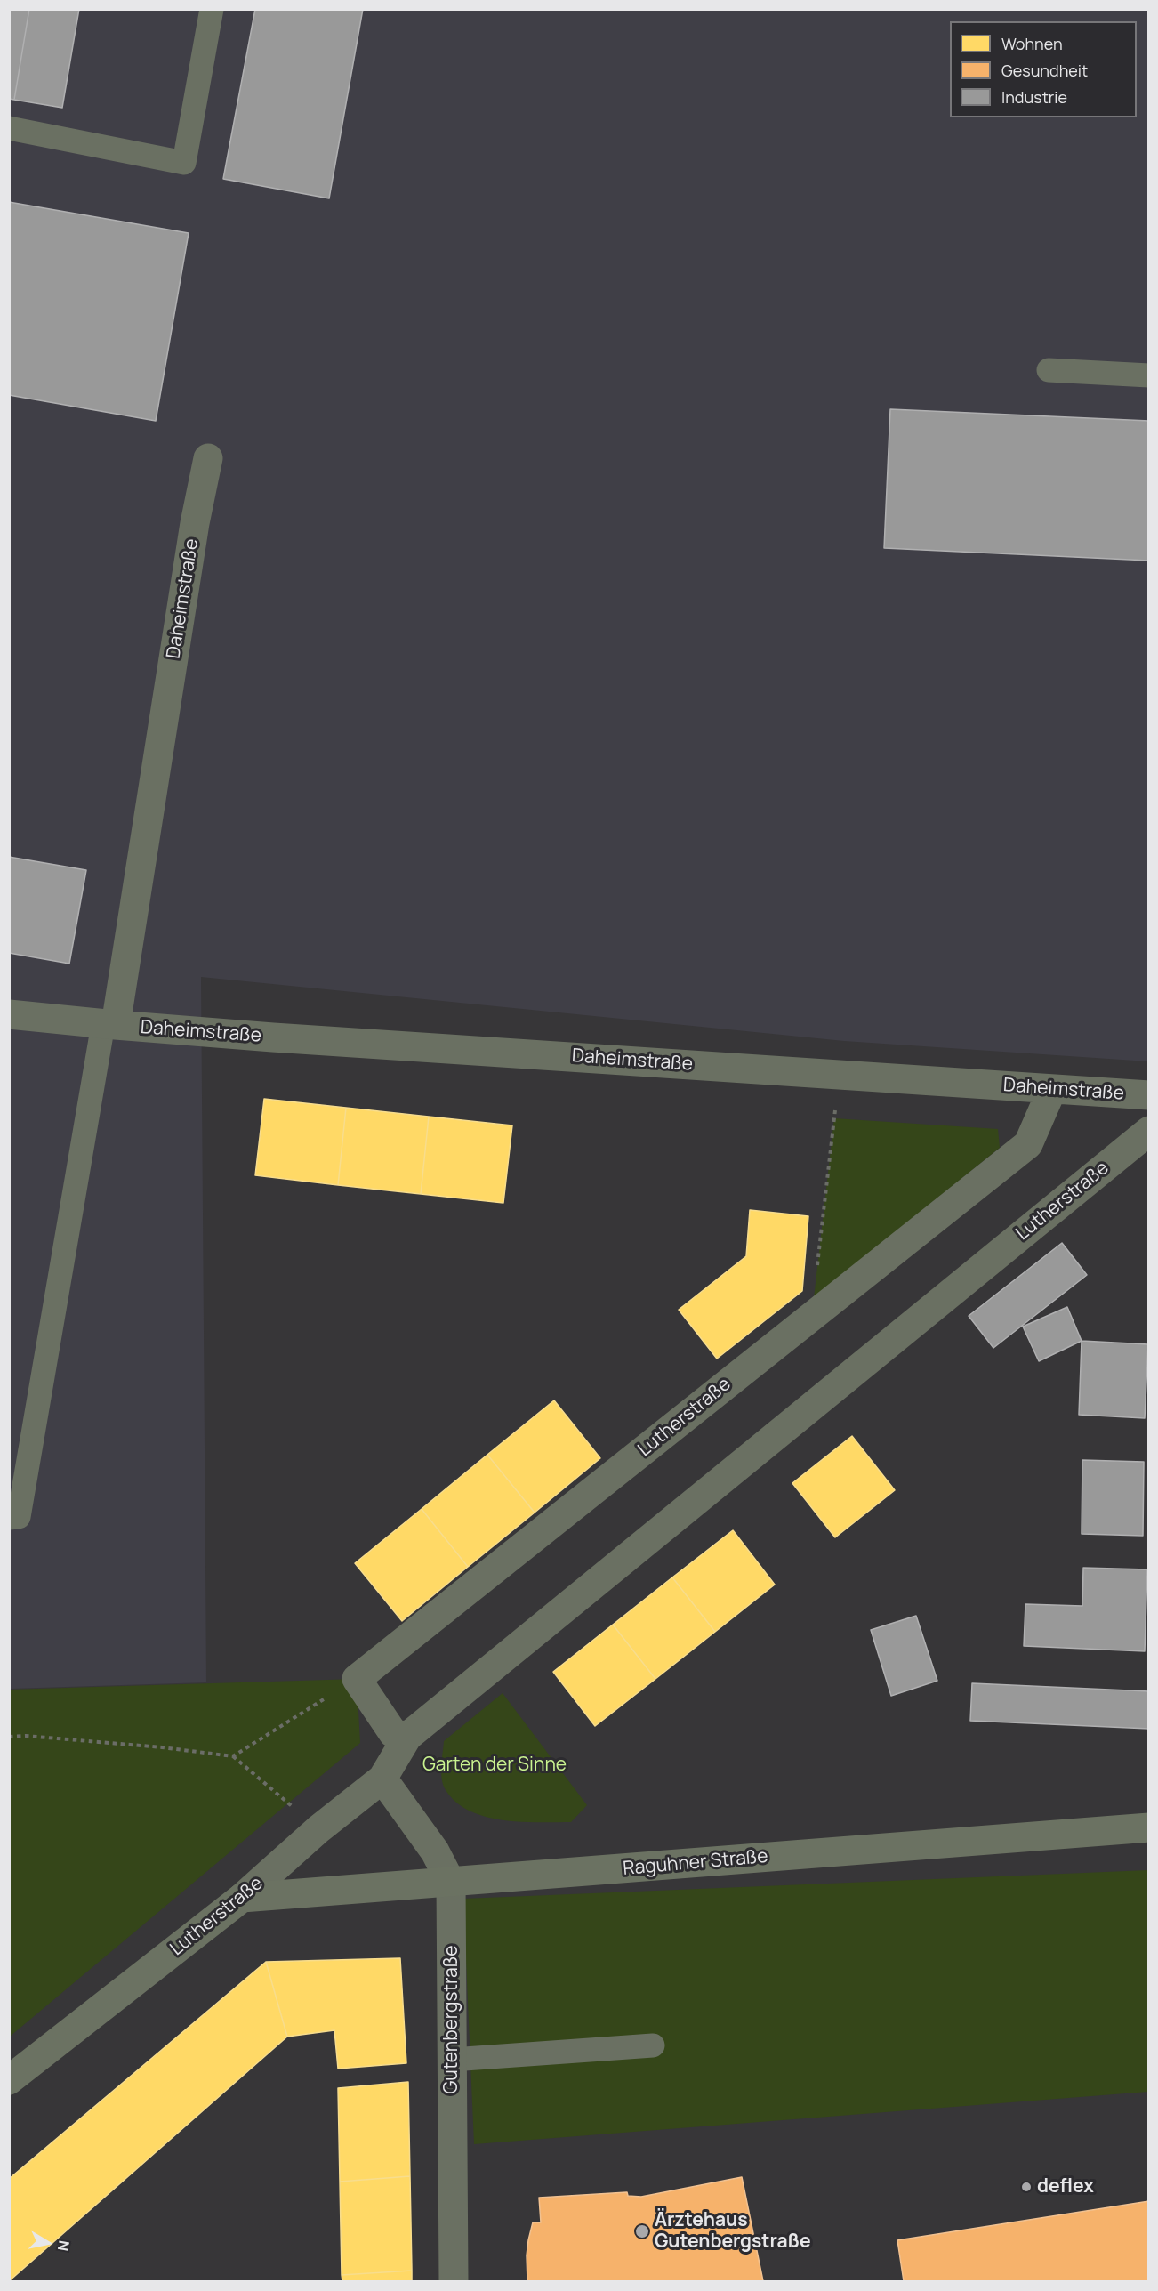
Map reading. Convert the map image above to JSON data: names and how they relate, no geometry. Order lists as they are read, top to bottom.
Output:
{
  "streets": {
    "main road": ["Lutherstraße", "Raguhner Straße"],
    "street": ["Daheimstraße", "Gutenbergstraße"]
  },
  "crossings": [
    ["Daheimstraße", "Lutherstraße"],
    ["Lutherstraße", "Raguhner Straße"],
    ["Lutherstraße", "Gutenbergstraße"],
    ["Raguhner Straße", "Gutenbergstraße"]
  ],
  "parks": ["Garten der Sinne"],
  "places": ["deflex", "Ärztehaus Gutenbergstraße"],
  "legend": ["Wohnen", "Gesundheit", "Industrie"],
  "north": "right"
}
